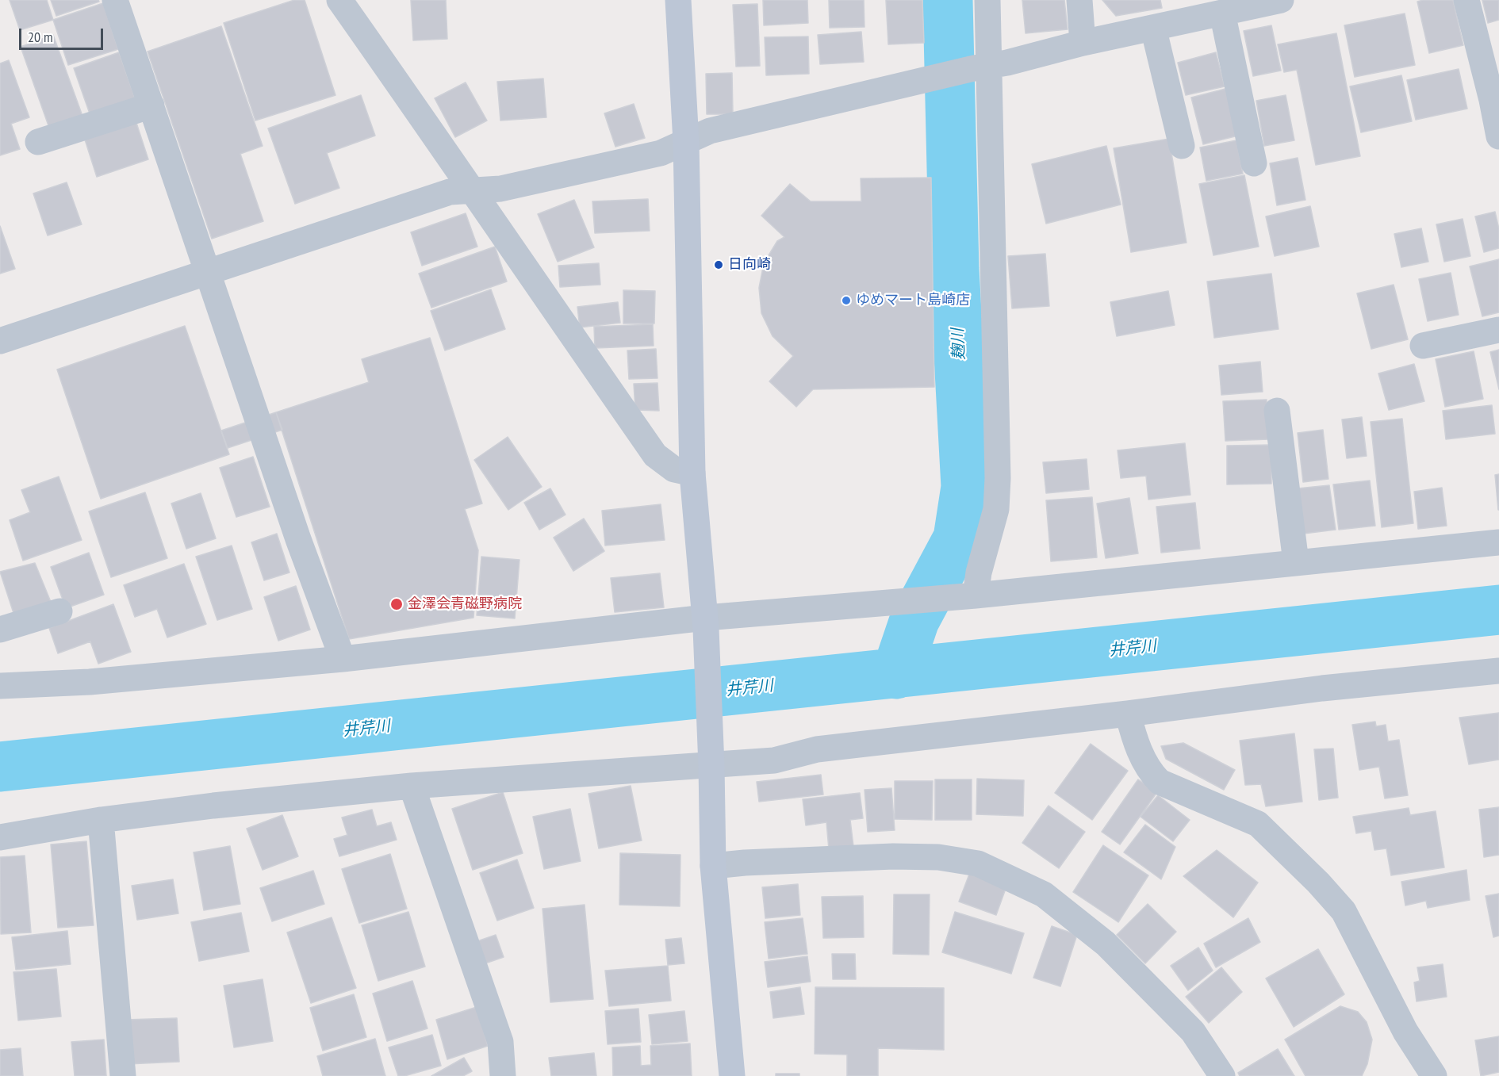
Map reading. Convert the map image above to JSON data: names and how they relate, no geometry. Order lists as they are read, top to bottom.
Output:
{
  "water": ["麹川", "井芹川"],
  "places": ["日向崎", "ゆめマート島崎店", "金澤会青磁野病院"],
  "scale_bar": "20 m"
}
